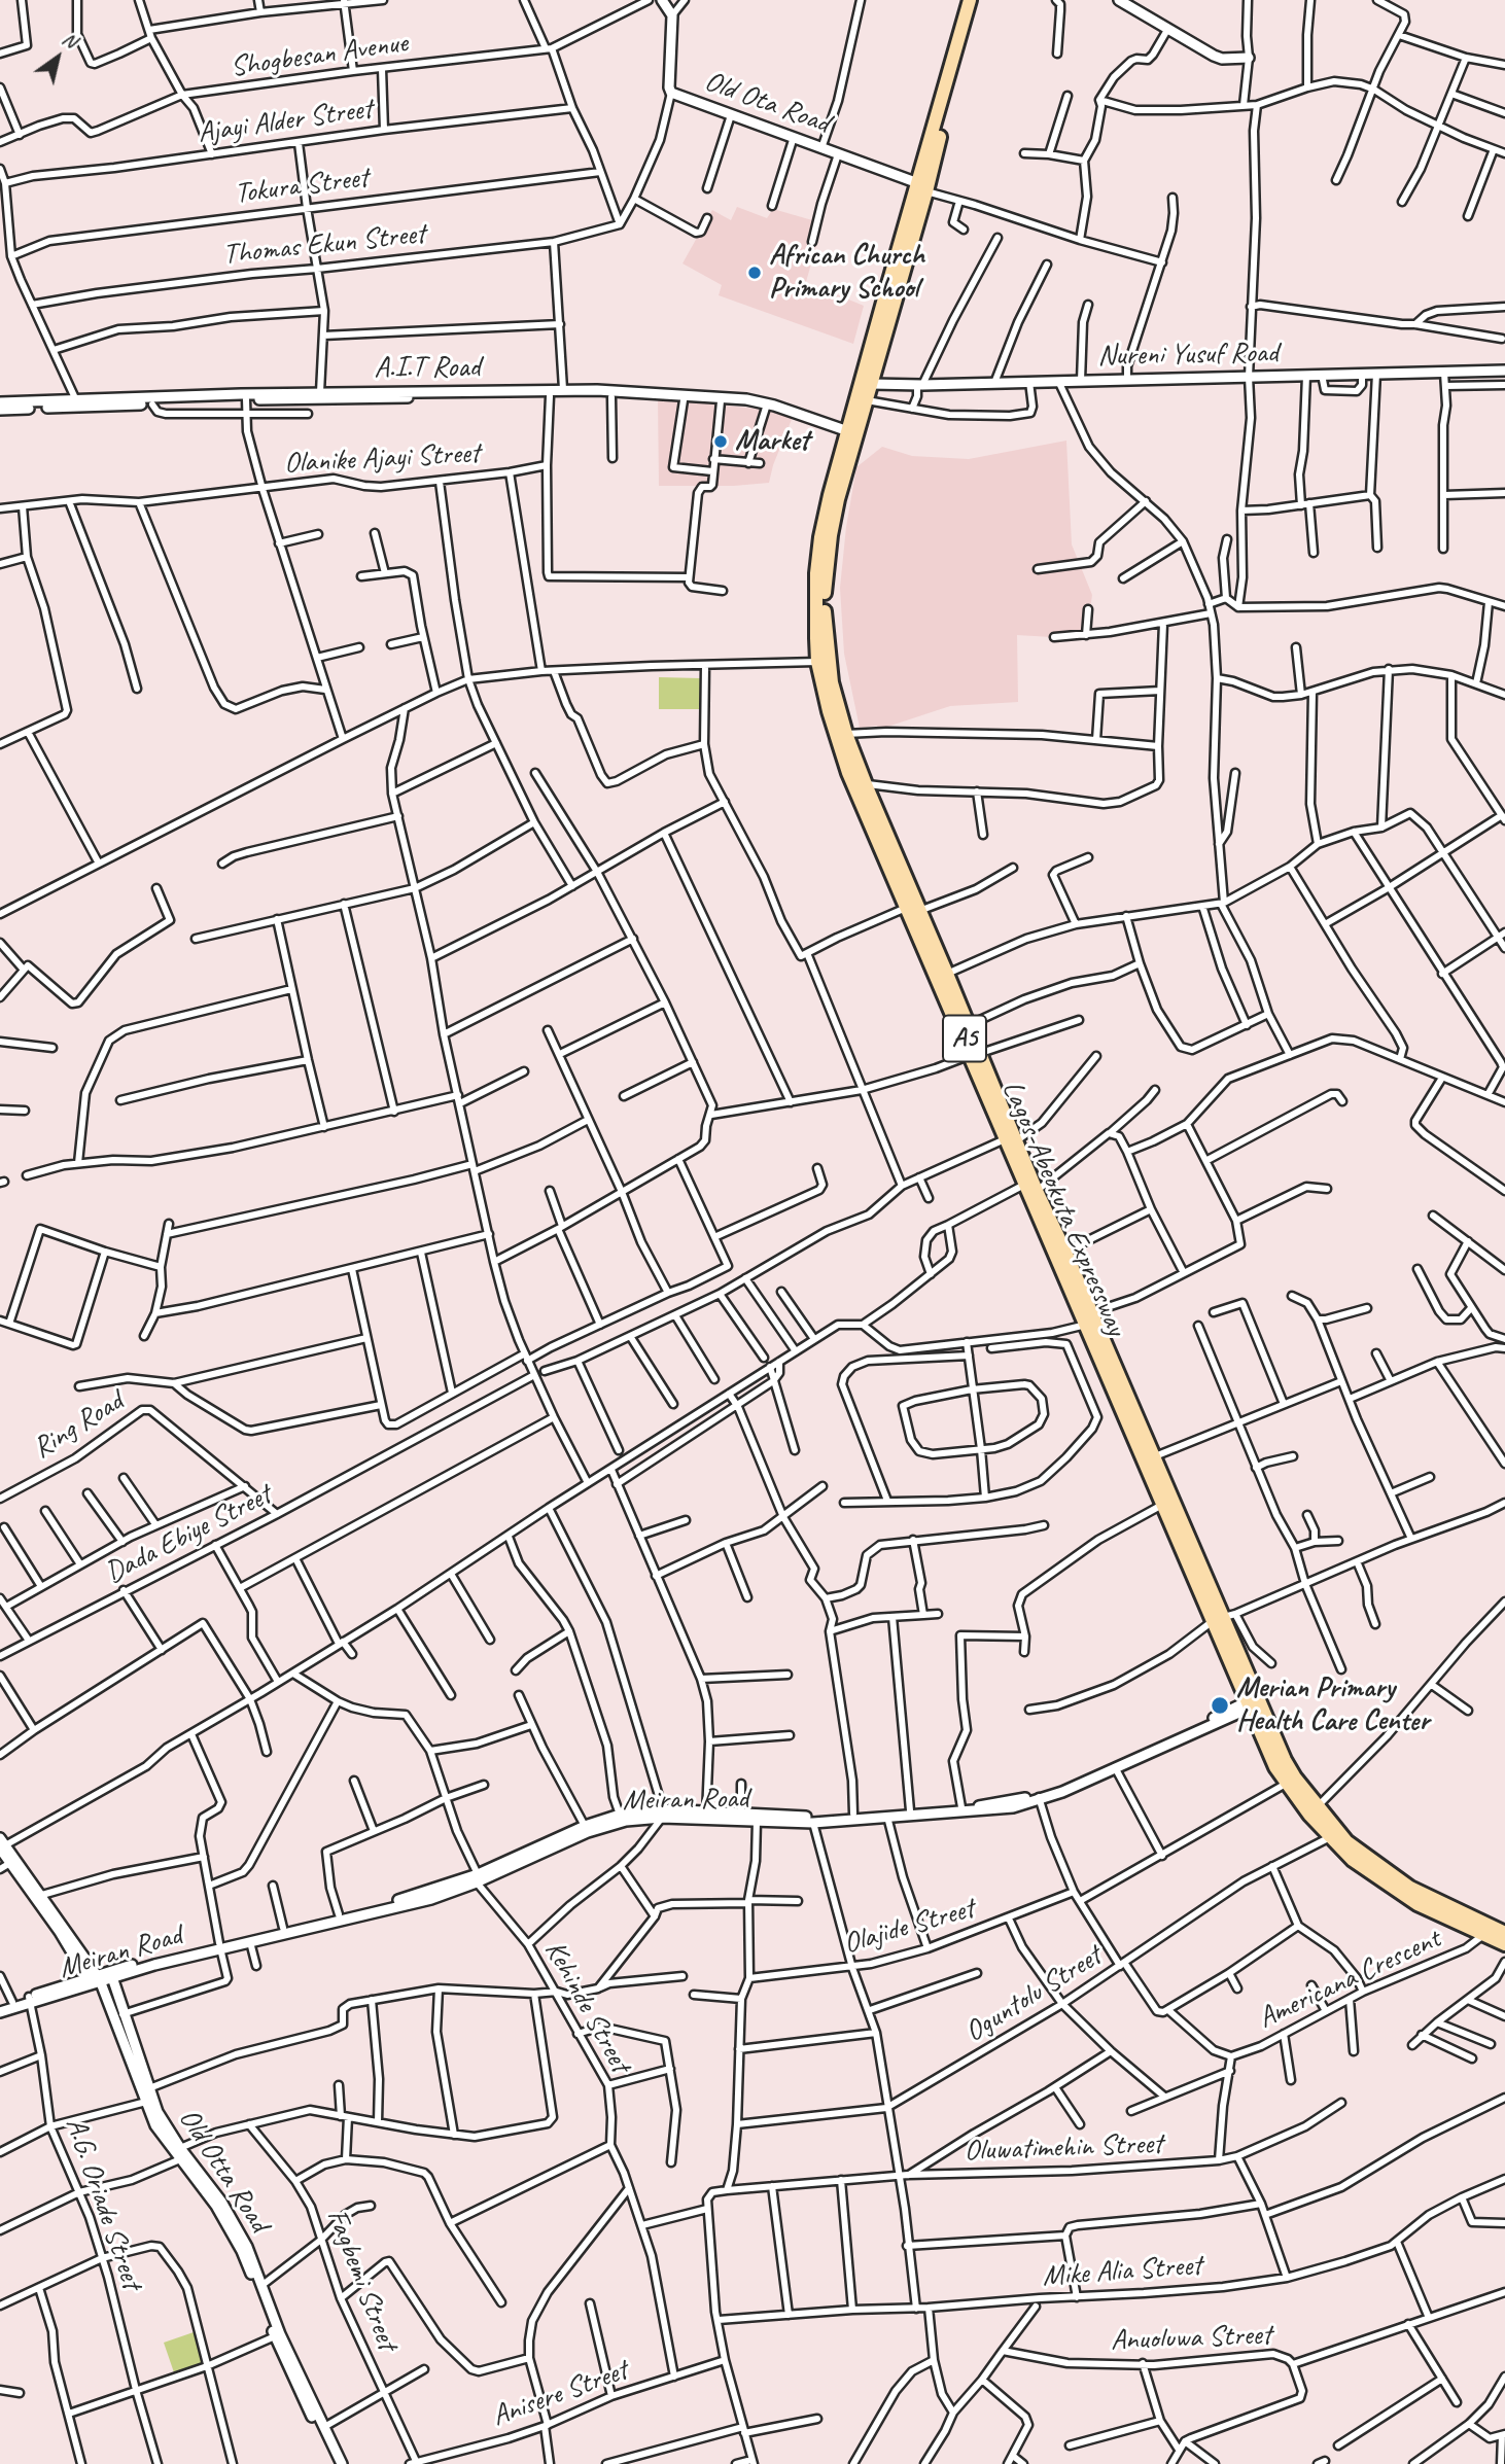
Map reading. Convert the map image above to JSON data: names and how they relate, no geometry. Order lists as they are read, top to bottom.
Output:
{
  "streets": {
    "highway": ["A5", "Lagos-Abeokuta Expressway"],
    "street": [
      "Shogbesan Avenue",
      "Old Ota Road",
      "Ajayi Alder Street",
      "Tokura Street",
      "Thomas Ekun Street",
      "Nureni Yusuf Road",
      "A.I.T Road",
      "Olanike Ajayi Street",
      "Ring Road",
      "Dada Ebiye Street",
      "Meiran Road",
      "Olajide Street",
      "Americana Crescent",
      "Oguntolu Street",
      "Kehinde Street",
      "Oluwatimehin Street",
      "Old Otta Road",
      "A.G. Oriade Street",
      "Mike Alia Street",
      "Fagbemi Street",
      "Anuoluwa Street",
      "Anisere Street"
    ]
  },
  "crossings": [
    ["Old Ota Road", "Lagos-Abeokuta Expressway"],
    ["Nureni Yusuf Road", "Lagos-Abeokuta Expressway"],
    ["A.I.T Road", "Lagos-Abeokuta Expressway"],
    ["Lagos-Abeokuta Expressway", "Meiran Road"],
    ["Lagos-Abeokuta Expressway", "Americana Crescent"],
    ["Lagos-Abeokuta Expressway", "Oguntolu Street"],
    ["Ring Road", "Dada Ebiye Street"],
    ["Meiran Road", "Kehinde Street"],
    ["Meiran Road", "Old Otta Road"],
    ["Meiran Road", "A.G. Oriade Street"],
    ["Kehinde Street", "Anisere Street"],
    ["Fagbemi Street", "Anisere Street"]
  ],
  "places": ["African Church Primary School", "Market", "Merian Primary Health Care Center"],
  "north": "top right"
}
